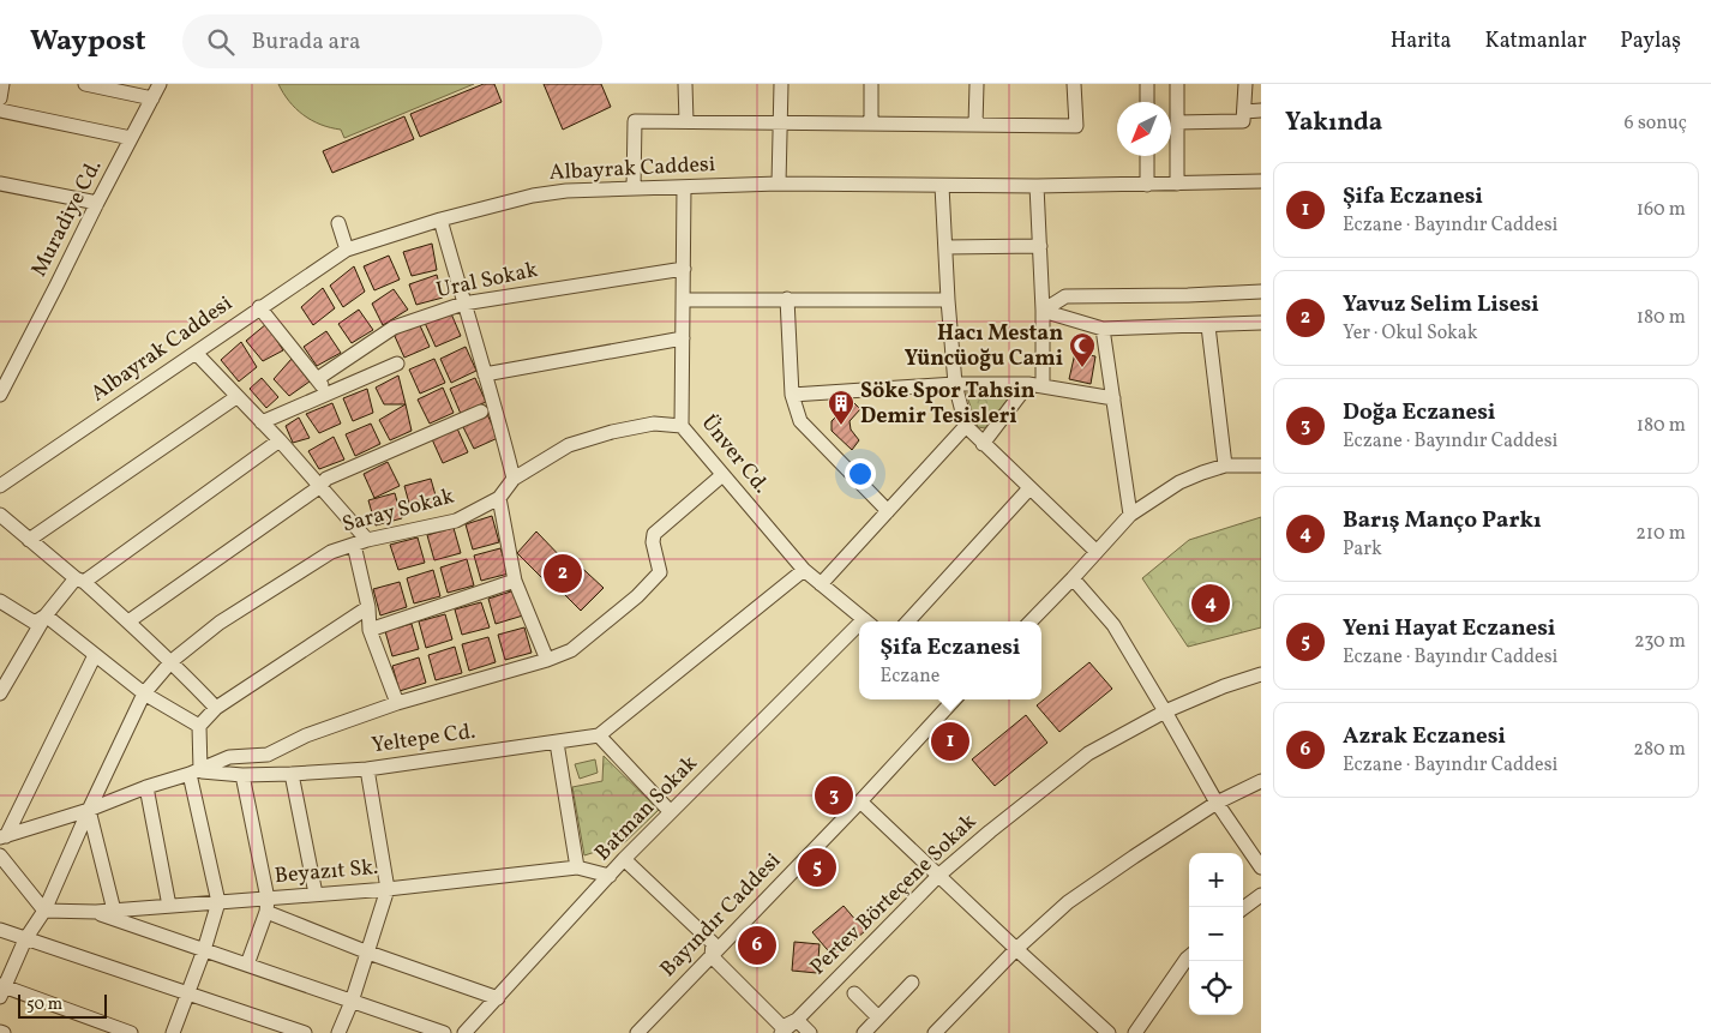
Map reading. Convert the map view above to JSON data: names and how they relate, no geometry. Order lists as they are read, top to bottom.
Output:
{
  "streets": {
    "street": [
      "Albayrak Caddesi",
      "Muradiye Cd.",
      "Ural Sokak",
      "Ünver Cd.",
      "Saray Sokak",
      "Yeltepe Cd.",
      "Batman Sokak",
      "Beyazıt Sk.",
      "Pertev Börteçene Sokak",
      "Bayındır Caddesi"
    ]
  },
  "crossings": [
    ["Albayrak Caddesi", "Ünver Cd."],
    ["Ural Sokak", "Ünver Cd."],
    ["Ünver Cd.", "Saray Sokak"],
    ["Saray Sokak", "Yeltepe Cd."],
    ["Saray Sokak", "Beyazıt Sk."],
    ["Batman Sokak", "Beyazıt Sk."]
  ],
  "places": {
    "mosque": ["Hacı Mestan Yüncüoğu Cami"],
    "building": ["Söke Spor Tahsin Demir Tesisleri"]
  },
  "scale_bar": "50 m",
  "north": "bottom left",
  "page": {
    "header": "Waypost",
    "search": "Burada ara",
    "nav": ["Harita", "Katmanlar", "Paylaş"],
    "heading": ["Yakında", "6 sonuç"],
    "list": [
      {
        "mark": "1",
        "name": "Şifa Eczanesi",
        "note": "Eczane · Bayındır Caddesi",
        "value": "160 m"
      },
      {
        "mark": "2",
        "name": "Yavuz Selim Lisesi",
        "note": "Yer · Okul Sokak",
        "value": "180 m"
      },
      {
        "mark": "3",
        "name": "Doğa Eczanesi",
        "note": "Eczane · Bayındır Caddesi",
        "value": "180 m"
      },
      {
        "mark": "4",
        "name": "Barış Manço Parkı",
        "note": "Park",
        "value": "210 m"
      },
      {
        "mark": "5",
        "name": "Yeni Hayat Eczanesi",
        "note": "Eczane · Bayındır Caddesi",
        "value": "230 m"
      },
      {
        "mark": "6",
        "name": "Azrak Eczanesi",
        "note": "Eczane · Bayındır Caddesi",
        "value": "280 m"
      }
    ],
    "pins": [
      "2",
      "4",
      "1",
      "3",
      "5",
      "6"
    ],
    "popup": ["Şifa Eczanesi", "Eczane"],
    "map_buttons": ["+", "−"],
    "scale": "50 m"
  }
}
